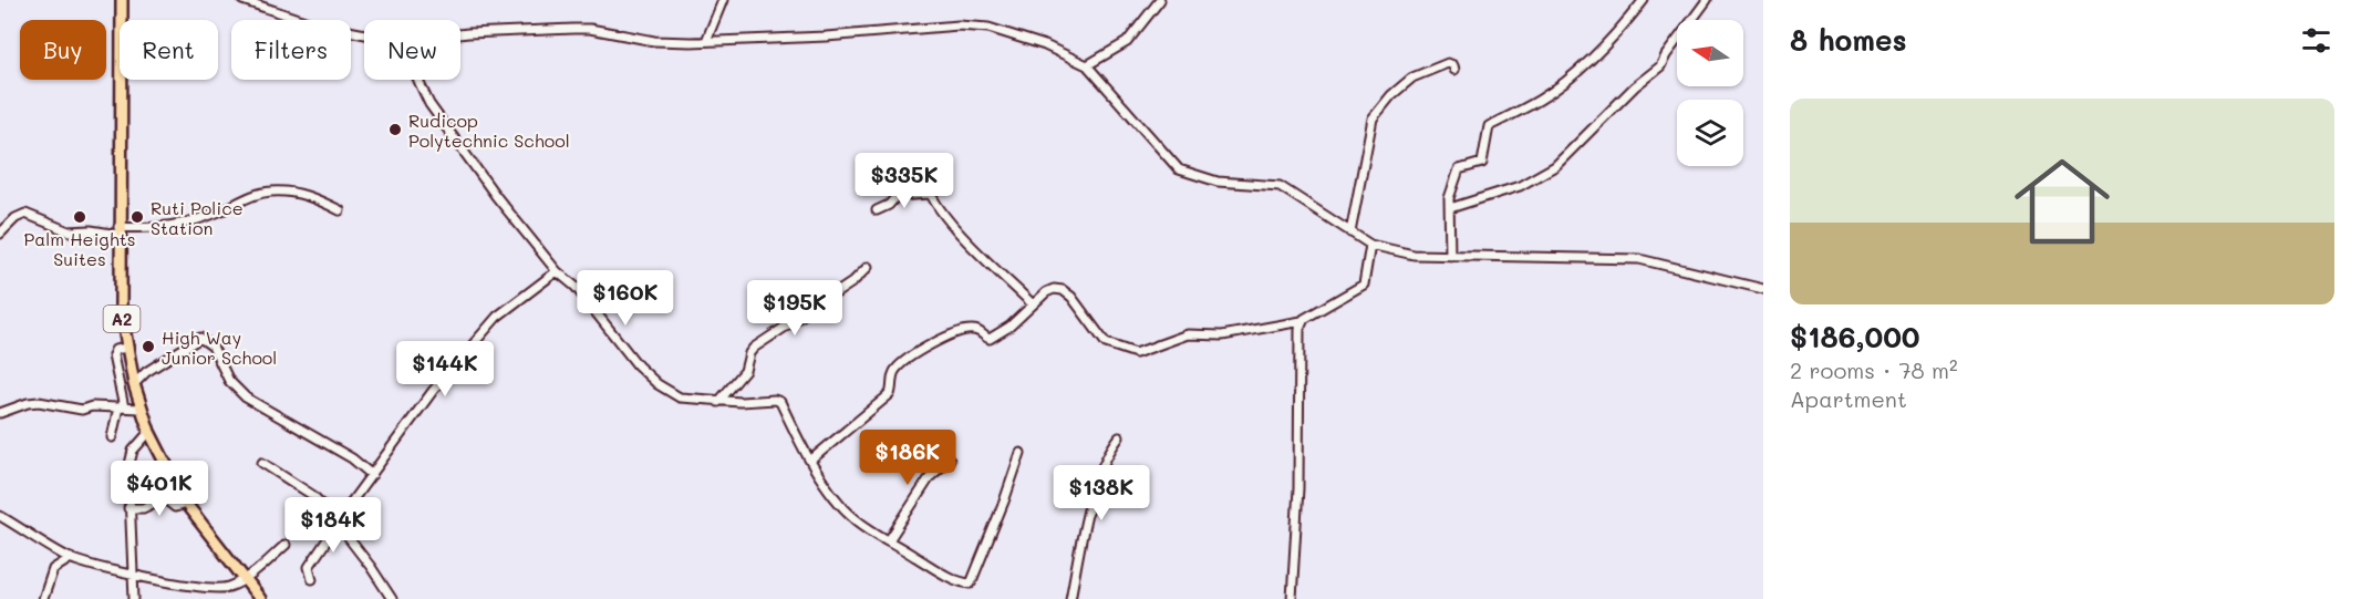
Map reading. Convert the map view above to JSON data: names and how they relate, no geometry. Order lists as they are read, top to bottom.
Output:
{
  "streets": {
    "main road": ["A2"]
  },
  "places": [
    "Rudicop Polytechnic School",
    "Palm Heights Suites",
    "Ruti Police Station",
    "High Way Junior School"
  ],
  "north": "left",
  "page": {
    "heading": "8 homes",
    "chip": [
      "Buy",
      "Rent",
      "Filters",
      "New"
    ],
    "list": [
      {
        "name": "$186,000",
        "note": "2 rooms · 78 m² · Apartment"
      }
    ],
    "price": [
      "$335K",
      "$160K",
      "$195K",
      "$144K",
      "$186K",
      "$401K",
      "$138K",
      "$184K"
    ]
  }
}
